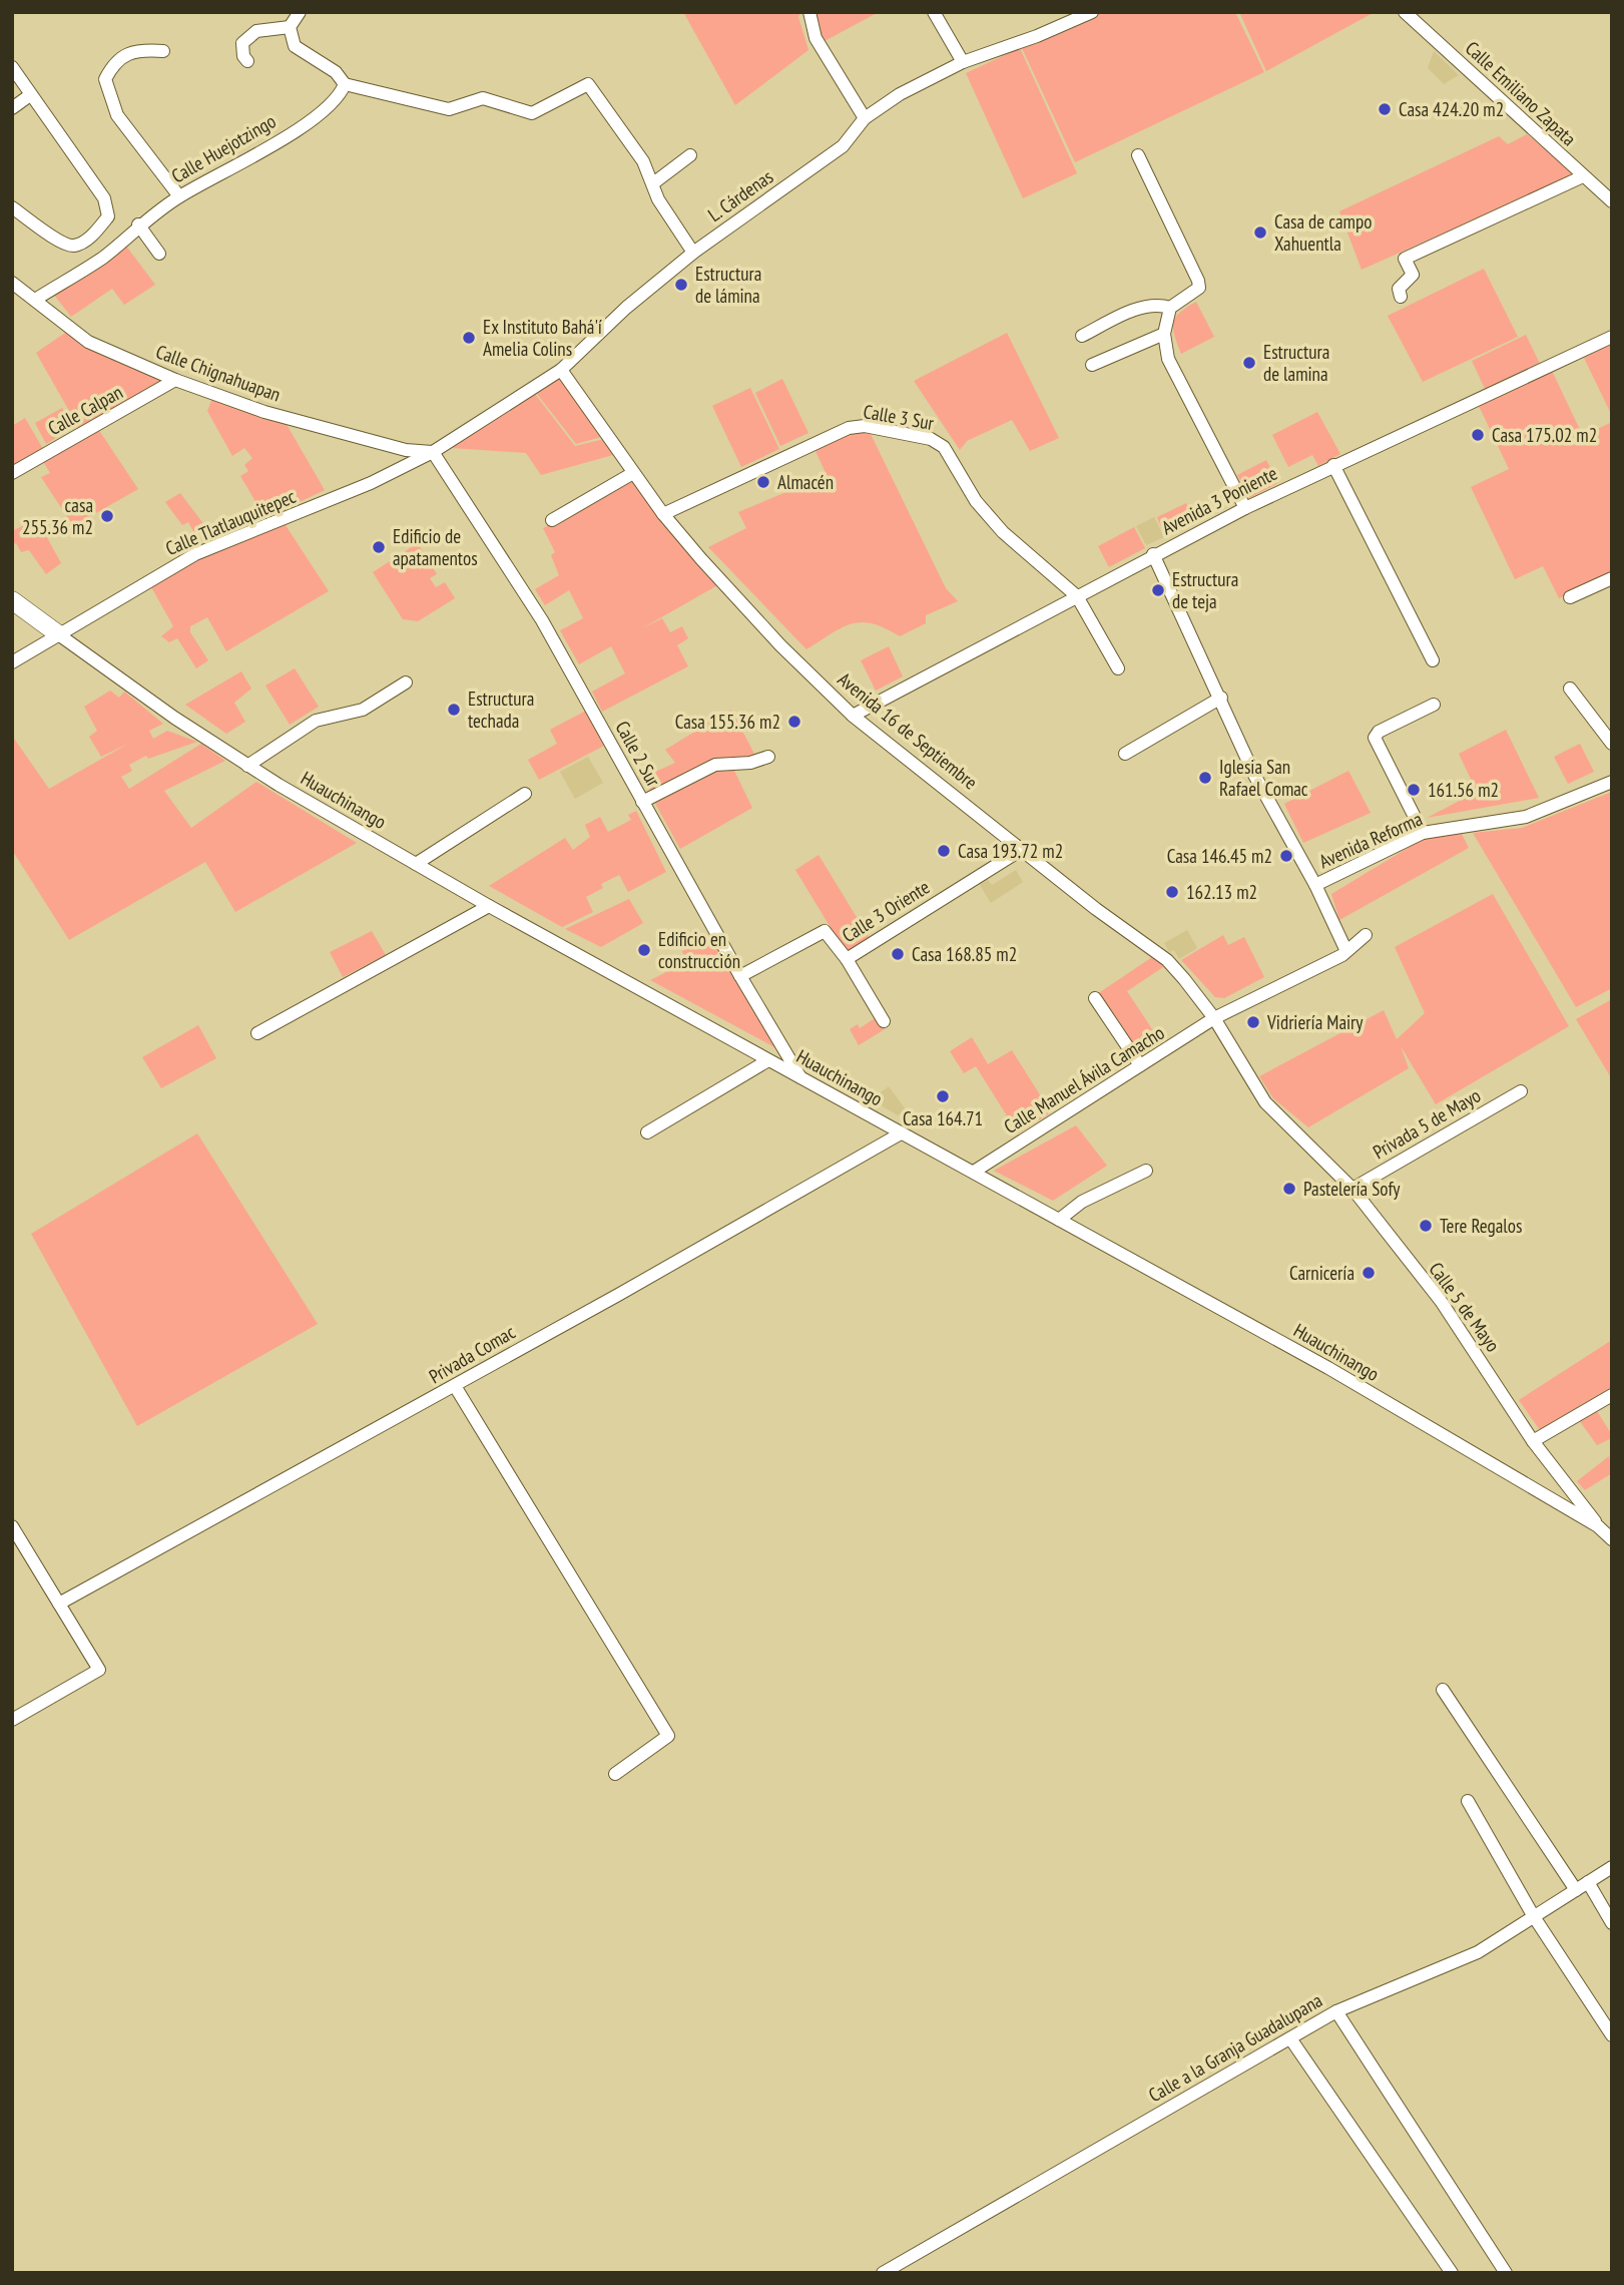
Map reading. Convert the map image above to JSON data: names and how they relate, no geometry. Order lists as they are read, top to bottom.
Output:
{
  "streets": {
    "street": [
      "Calle Emiliano Zapata",
      "Calle Huejotzingo",
      "L. Cárdenas",
      "Calle Chignahuapan",
      "Calle Calpan",
      "Calle 3 Sur",
      "Avenida 3 Poniente",
      "Calle Tlatlauquitepec",
      "Avenida 16 de Septiembre",
      "Calle 2 Sur",
      "Huauchinango",
      "Avenida Reforma",
      "Calle 3 Oriente",
      "Calle Manuel Ávila Camacho",
      "Privada 5 de Mayo",
      "Calle 5 de Mayo",
      "Privada Comac",
      "Calle a la Granja Guadalupana"
    ]
  },
  "crossings": [
    ["Calle Huejotzingo", "Calle Chignahuapan"],
    ["L. Cárdenas", "Calle Chignahuapan"],
    ["L. Cárdenas", "Calle Tlatlauquitepec"],
    ["L. Cárdenas", "Avenida 16 de Septiembre"],
    ["L. Cárdenas", "Calle 2 Sur"],
    ["Calle Chignahuapan", "Calle Calpan"],
    ["Calle Chignahuapan", "Calle Tlatlauquitepec"],
    ["Calle Chignahuapan", "Calle 2 Sur"],
    ["Calle 3 Sur", "Avenida 3 Poniente"],
    ["Calle 3 Sur", "Avenida 16 de Septiembre"],
    ["Avenida 3 Poniente", "Avenida 16 de Septiembre"],
    ["Calle Tlatlauquitepec", "Calle 2 Sur"],
    ["Calle Tlatlauquitepec", "Huauchinango"],
    ["Avenida 16 de Septiembre", "Calle 3 Oriente"],
    ["Avenida 16 de Septiembre", "Calle Manuel Ávila Camacho"],
    ["Avenida 16 de Septiembre", "Calle 5 de Mayo"],
    ["Calle 2 Sur", "Huauchinango"],
    ["Calle 2 Sur", "Calle 3 Oriente"],
    ["Huauchinango", "Calle Manuel Ávila Camacho"],
    ["Huauchinango", "Calle 5 de Mayo"],
    ["Huauchinango", "Privada Comac"],
    ["Calle Manuel Ávila Camacho", "Calle 5 de Mayo"],
    ["Privada 5 de Mayo", "Calle 5 de Mayo"]
  ],
  "places": [
    "Casa 424.20 m2",
    "Casa de campo Xahuentla",
    "Estructura de lámina",
    "Ex Instituto Bahá'í Amelia Colins",
    "Estructura de lamina",
    "Casa 175.02 m2",
    "Almacén",
    "casa 255.36 m2",
    "Edificio de apatamentos",
    "Estructura de teja",
    "Estructura techada",
    "Casa 155.36 m2",
    "Iglesia San Rafael Comac",
    "161.56 m2",
    "Casa 193.72 m2",
    "Casa 146.45 m2",
    "162.13 m2",
    "Edificio en construcción",
    "Casa 168.85 m2",
    "Vidriería Mairy",
    "Casa 164.71",
    "Pastelería Sofy",
    "Tere Regalos",
    "Carnicería"
  ]
}
